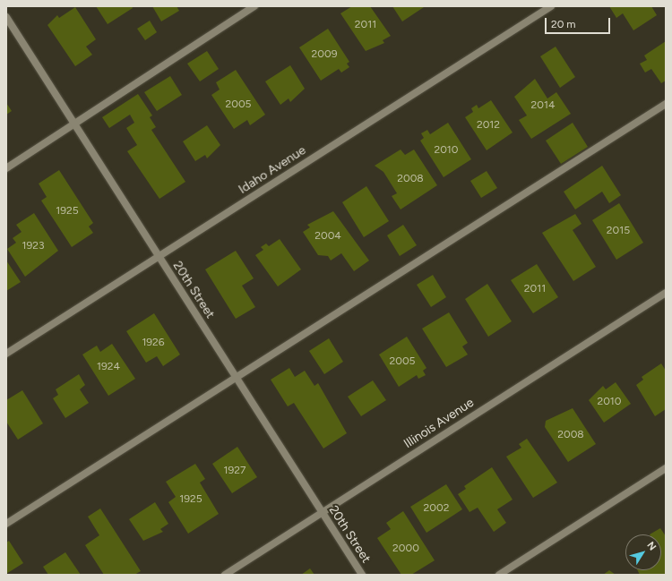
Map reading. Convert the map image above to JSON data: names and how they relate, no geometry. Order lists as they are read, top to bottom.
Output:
{
  "streets": {
    "street": ["Idaho Avenue", "20th Street", "Illinois Avenue"]
  },
  "crossings": [
    ["Idaho Avenue", "20th Street"],
    ["20th Street", "Illinois Avenue"]
  ],
  "house_numbers": [
    "2011",
    "2009",
    "2005",
    "2014",
    "2012",
    "2010",
    "2008",
    "1925",
    "2015",
    "2004",
    "1923",
    "2011",
    "1926",
    "2005",
    "1924",
    "2010",
    "2008",
    "1927",
    "1925",
    "2002",
    "2000"
  ],
  "scale_bar": "20 m",
  "north": "top right"
}
